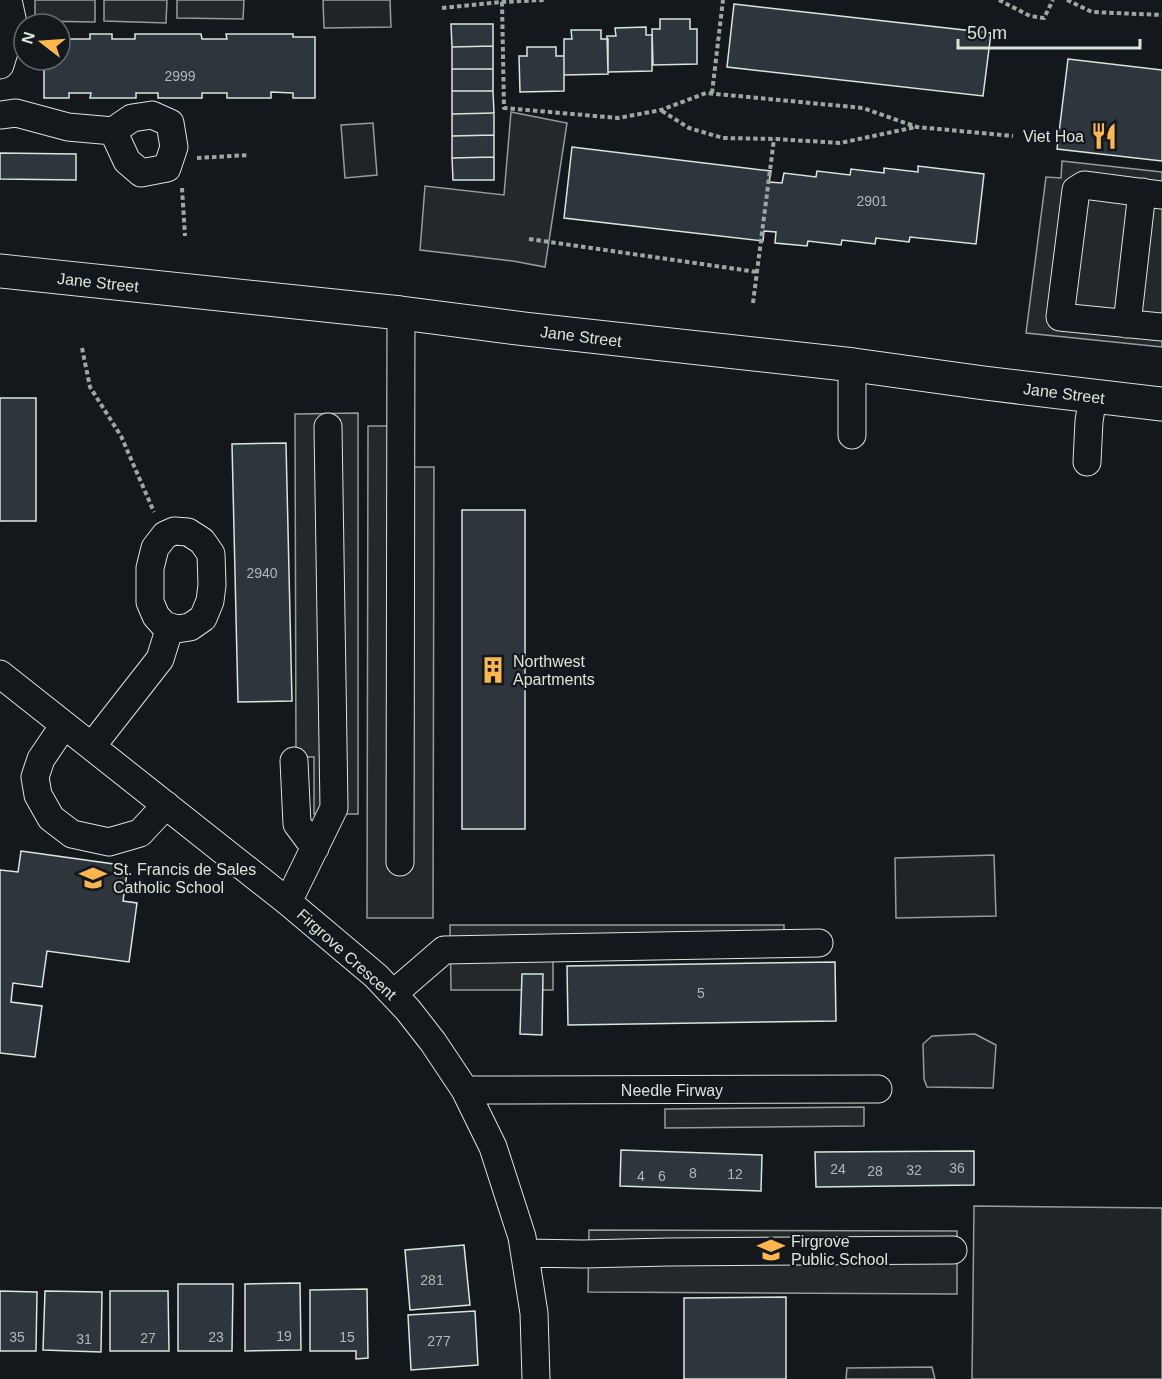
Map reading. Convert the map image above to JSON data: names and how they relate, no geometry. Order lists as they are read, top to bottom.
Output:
{
  "streets": {
    "main road": ["Jane Street"],
    "street": ["Firgrove Crescent", "Needle Firway"]
  },
  "crossings": [
    ["Firgrove Crescent", "Needle Firway"]
  ],
  "places": {
    "restaurant": ["Viet Hoa"],
    "building": ["Northwest Apartments"],
    "school or university": ["St. Francis de Sales Catholic School", "Firgrove Public School"]
  },
  "house_numbers": [
    "2999",
    "2901",
    "2940",
    "5",
    "36",
    "24",
    "32",
    "28",
    "8",
    "12",
    "4",
    "6",
    "281",
    "19",
    "35",
    "23",
    "15",
    "27",
    "31",
    "277"
  ],
  "scale_bar": "50 m",
  "north": "left"
}
